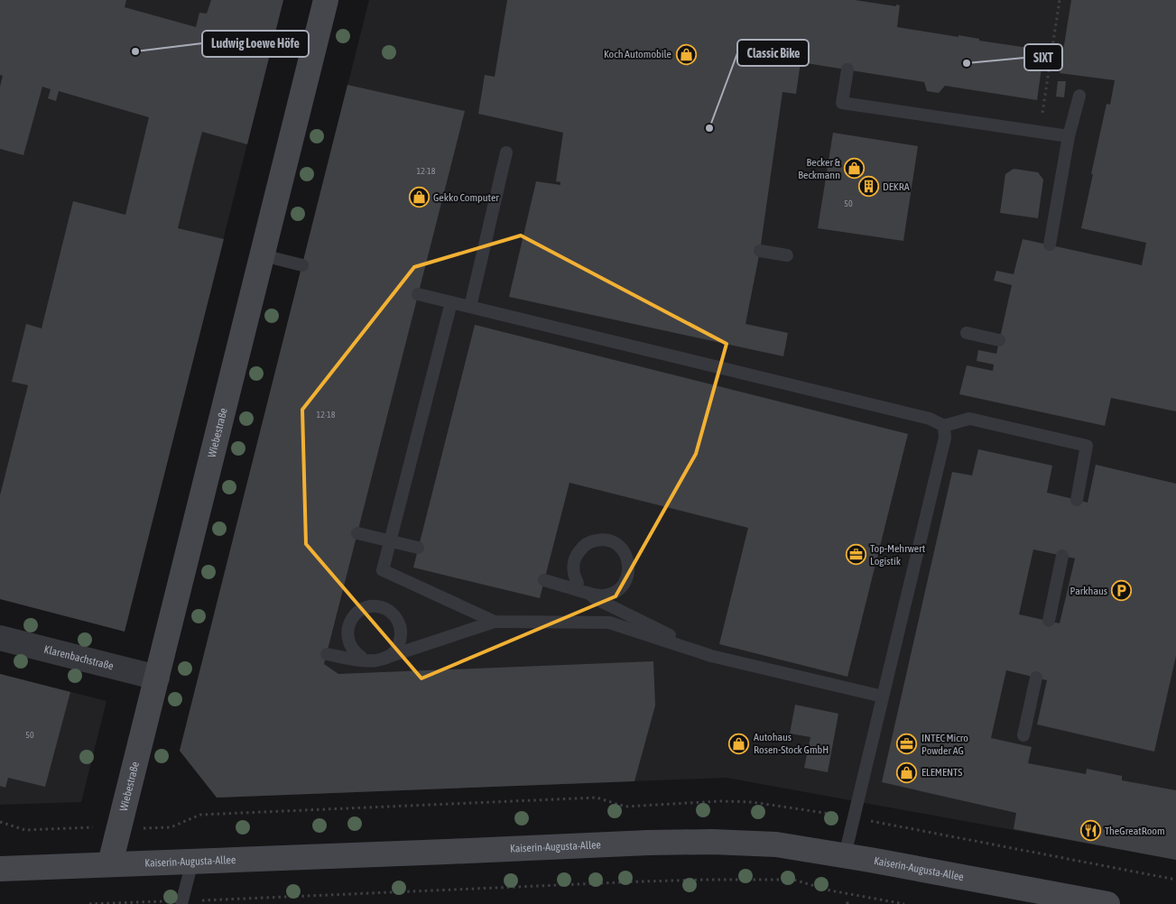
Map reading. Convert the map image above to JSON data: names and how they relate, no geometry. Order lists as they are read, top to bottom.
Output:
{
  "streets": {
    "main road": ["Wiebestraße", "Kaiserin-Augusta-Allee"],
    "street": ["Klarenbachstraße"]
  },
  "crossings": [
    ["Wiebestraße", "Klarenbachstraße"],
    ["Wiebestraße", "Kaiserin-Augusta-Allee"]
  ],
  "places": {
    "other": ["Ludwig Loewe Höfe", "SIXT", "Classic Bike"],
    "shop": [
      "Koch Automobile",
      "Becker & Beckmann",
      "Gekko Computer",
      "Autohaus Rosen-Stock GmbH",
      "ELEMENTS"
    ],
    "building": ["DEKRA"],
    "office": ["Top-Mehrwert Logistik", "INTEC Micro Powder AG"],
    "parking": ["Parkhaus"],
    "restaurant": ["TheGreatRoom"]
  },
  "house_numbers": [
    "12-18",
    "50",
    "12-18",
    "50"
  ]
}
